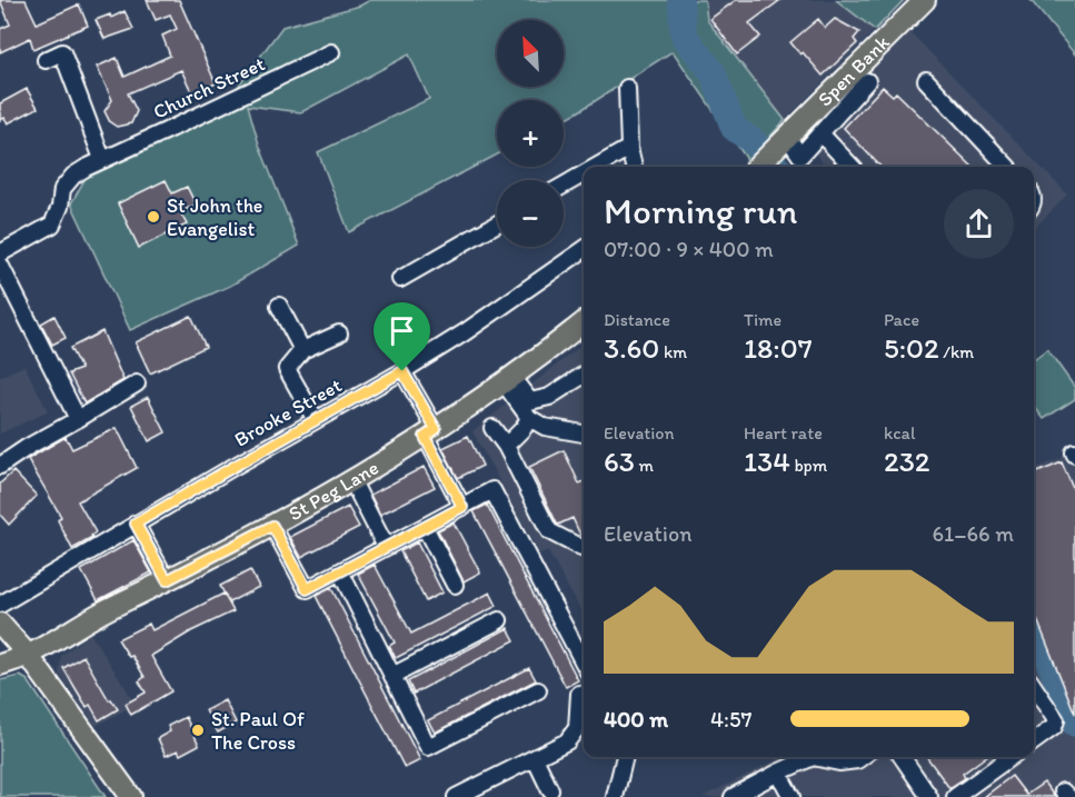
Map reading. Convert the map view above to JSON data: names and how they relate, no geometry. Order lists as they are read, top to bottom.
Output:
{
  "streets": {
    "main road": ["Spen Bank", "St Peg Lane"],
    "street": ["Church Street", "Brooke Street"]
  },
  "places": ["St John the Evangelist", "St. Paul Of The Cross"],
  "north": "top left",
  "page": {
    "map_buttons": ["+", "−"],
    "heading": ["Morning run", "07:00 · 9 × 400 m"],
    "stats": [
      ["Distance", "3.60 km"],
      ["Time", "18:07"],
      ["Pace", "5:02 /km"],
      ["Elevation", "63 m"],
      ["Heart rate", "134 bpm"],
      ["kcal", "232"]
    ],
    "chart": ["Elevation", "61–66 m"],
    "list": [
      {
        "name": "400 m",
        "note": "4:57"
      }
    ]
  }
}
